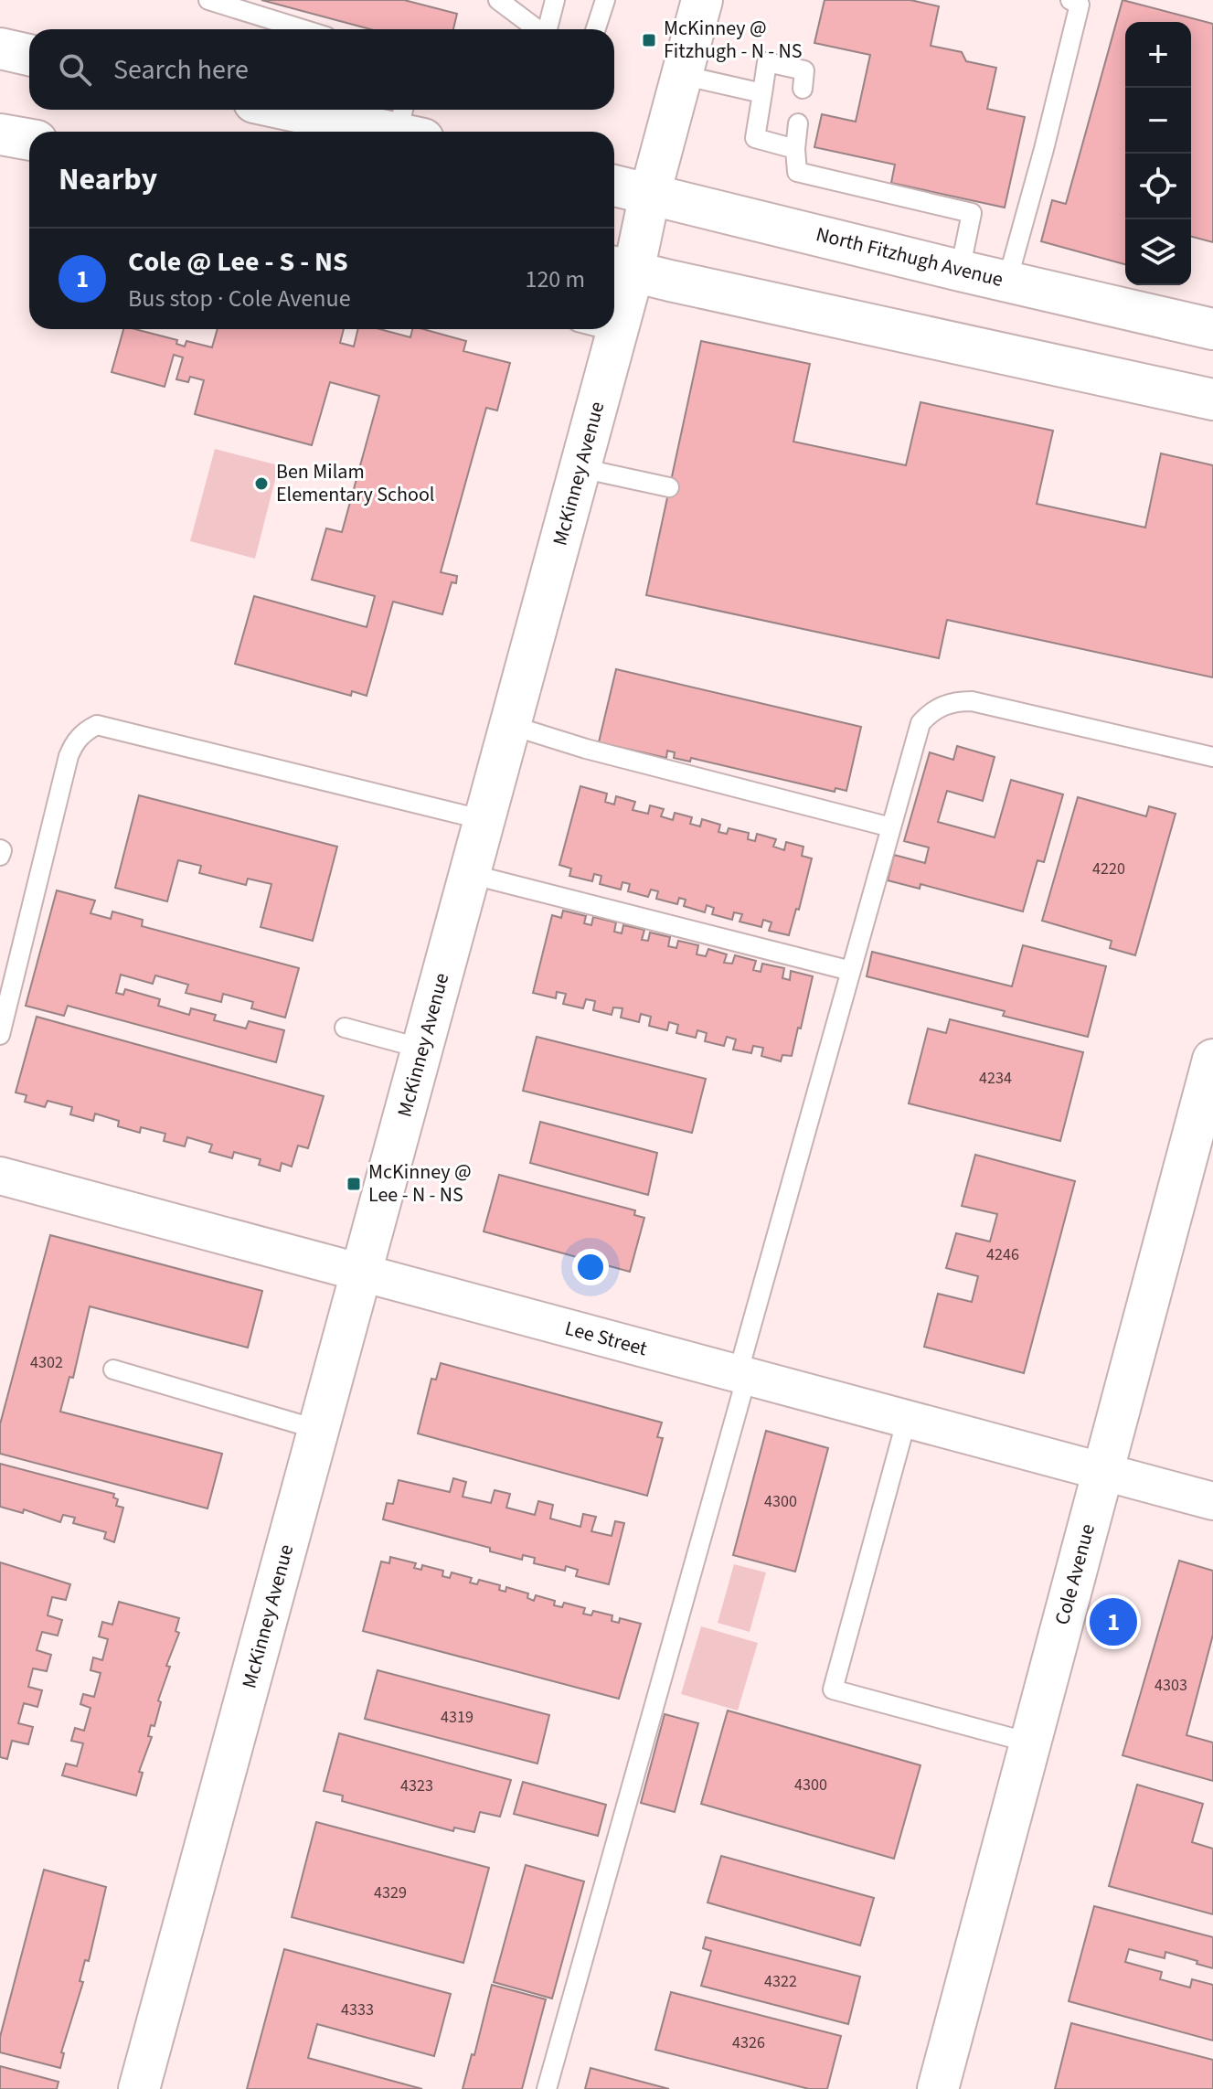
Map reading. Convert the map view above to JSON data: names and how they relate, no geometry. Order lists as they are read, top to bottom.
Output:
{
  "streets": {
    "street": [
      "North Fitzhugh Avenue",
      "McKinney Avenue",
      "Lee Street",
      "Cole Avenue"
    ]
  },
  "crossings": [
    ["North Fitzhugh Avenue", "McKinney Avenue"],
    ["McKinney Avenue", "Lee Street"],
    ["Lee Street", "Cole Avenue"]
  ],
  "places": {
    "transit": ["McKinney @ Fitzhugh - N - NS", "McKinney @ Lee - N - NS"],
    "other": ["Ben Milam Elementary School"]
  },
  "house_numbers": [
    "4220",
    "4234",
    "4246",
    "4302",
    "4300",
    "4303",
    "4319",
    "4300",
    "4323",
    "4329",
    "4322",
    "4333",
    "4326"
  ],
  "page": {
    "map_buttons": ["+", "−"],
    "search": "Search here",
    "heading": "Nearby",
    "list": [
      {
        "mark": "1",
        "name": "Cole @ Lee - S - NS",
        "note": "Bus stop · Cole Avenue",
        "value": "120 m"
      }
    ],
    "pins": "1"
  }
}
